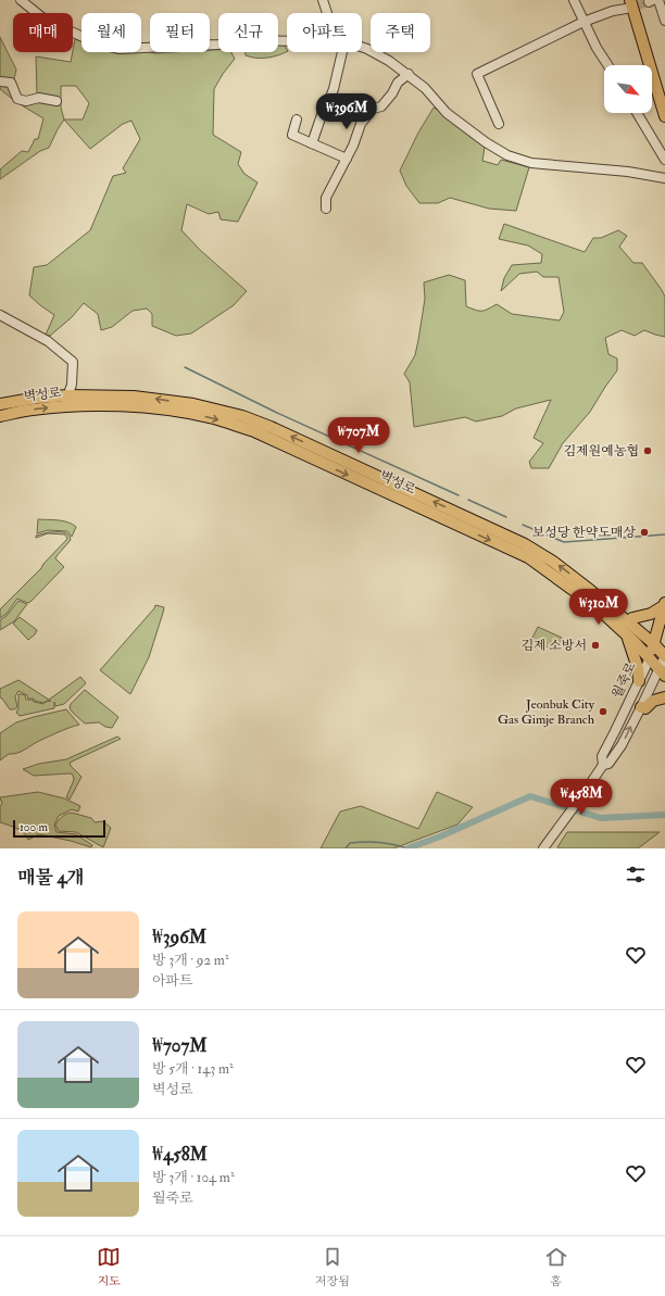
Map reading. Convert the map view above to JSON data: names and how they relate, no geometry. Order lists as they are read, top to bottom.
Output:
{
  "streets": {
    "main road": ["벽성로", "월죽로"]
  },
  "crossings": [
    ["벽성로", "월죽로"]
  ],
  "places": [
    "김제원예농협",
    "보성당 한약도매상",
    "김제 소방서",
    "Jeonbuk City Gas Gimje Branch"
  ],
  "scale_bar": "100 m",
  "north": "bottom right",
  "page": {
    "chip": [
      "매매",
      "월세",
      "필터",
      "신규",
      "아파트",
      "주택"
    ],
    "price": [
      "₩396M",
      "₩707M",
      "₩310M",
      "₩458M"
    ],
    "scale": "100 m",
    "heading": "매물 4개",
    "list": [
      {
        "name": "₩396M",
        "note": "방 3개 · 92 m² · 아파트"
      },
      {
        "name": "₩707M",
        "note": "방 5개 · 143 m² · 벽성로"
      },
      {
        "name": "₩458M",
        "note": "방 3개 · 104 m² · 월죽로"
      }
    ],
    "tabs": ["지도", "저장됨", "홈"]
  }
}
